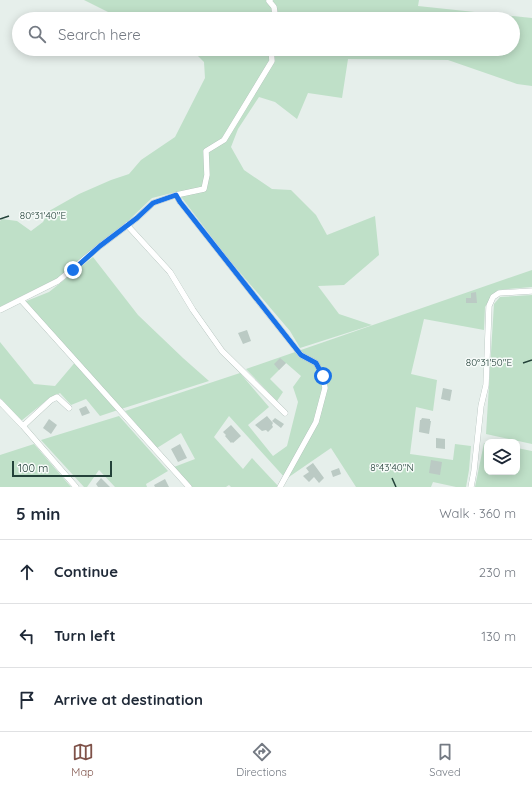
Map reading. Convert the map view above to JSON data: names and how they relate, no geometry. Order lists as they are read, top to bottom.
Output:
{
  "scale_bar": "100 m",
  "page": {
    "search": "Search here",
    "scale": "100 m",
    "heading": ["5 min", "Walk · 360 m"],
    "list": [
      ["Continue", "230 m"],
      ["Turn left", "130 m"],
      "Arrive at destination"
    ],
    "nav": ["Map", "Directions", "Saved"]
  },
  "coordinates": ["80°31'40\"E", "80°31'50\"E", "8°43'40\"N"]
}
